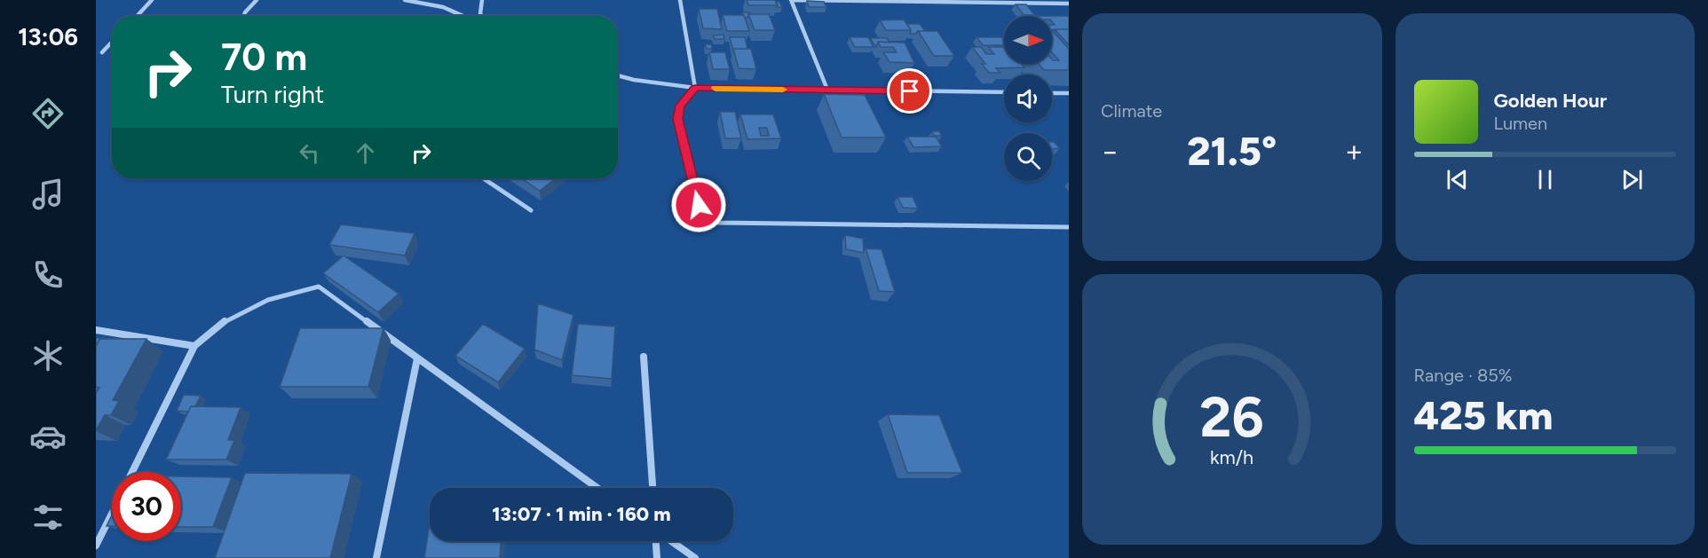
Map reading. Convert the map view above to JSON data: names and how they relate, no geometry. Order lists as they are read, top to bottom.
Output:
{
  "north": "right",
  "page": {
    "tabs": "13:06",
    "tile": [
      "Climate",
      ["Range · 85%", "425 km"]
    ],
    "turn": ["70 m", "Turn right"],
    "song": ["Golden Hour", "Lumen"],
    "heat": ["−", "21.5°", "+"],
    "limit": "30",
    "trip": "13:07 · 1 min · 160 m",
    "gauge": ["26", "km/h"]
  }
}
